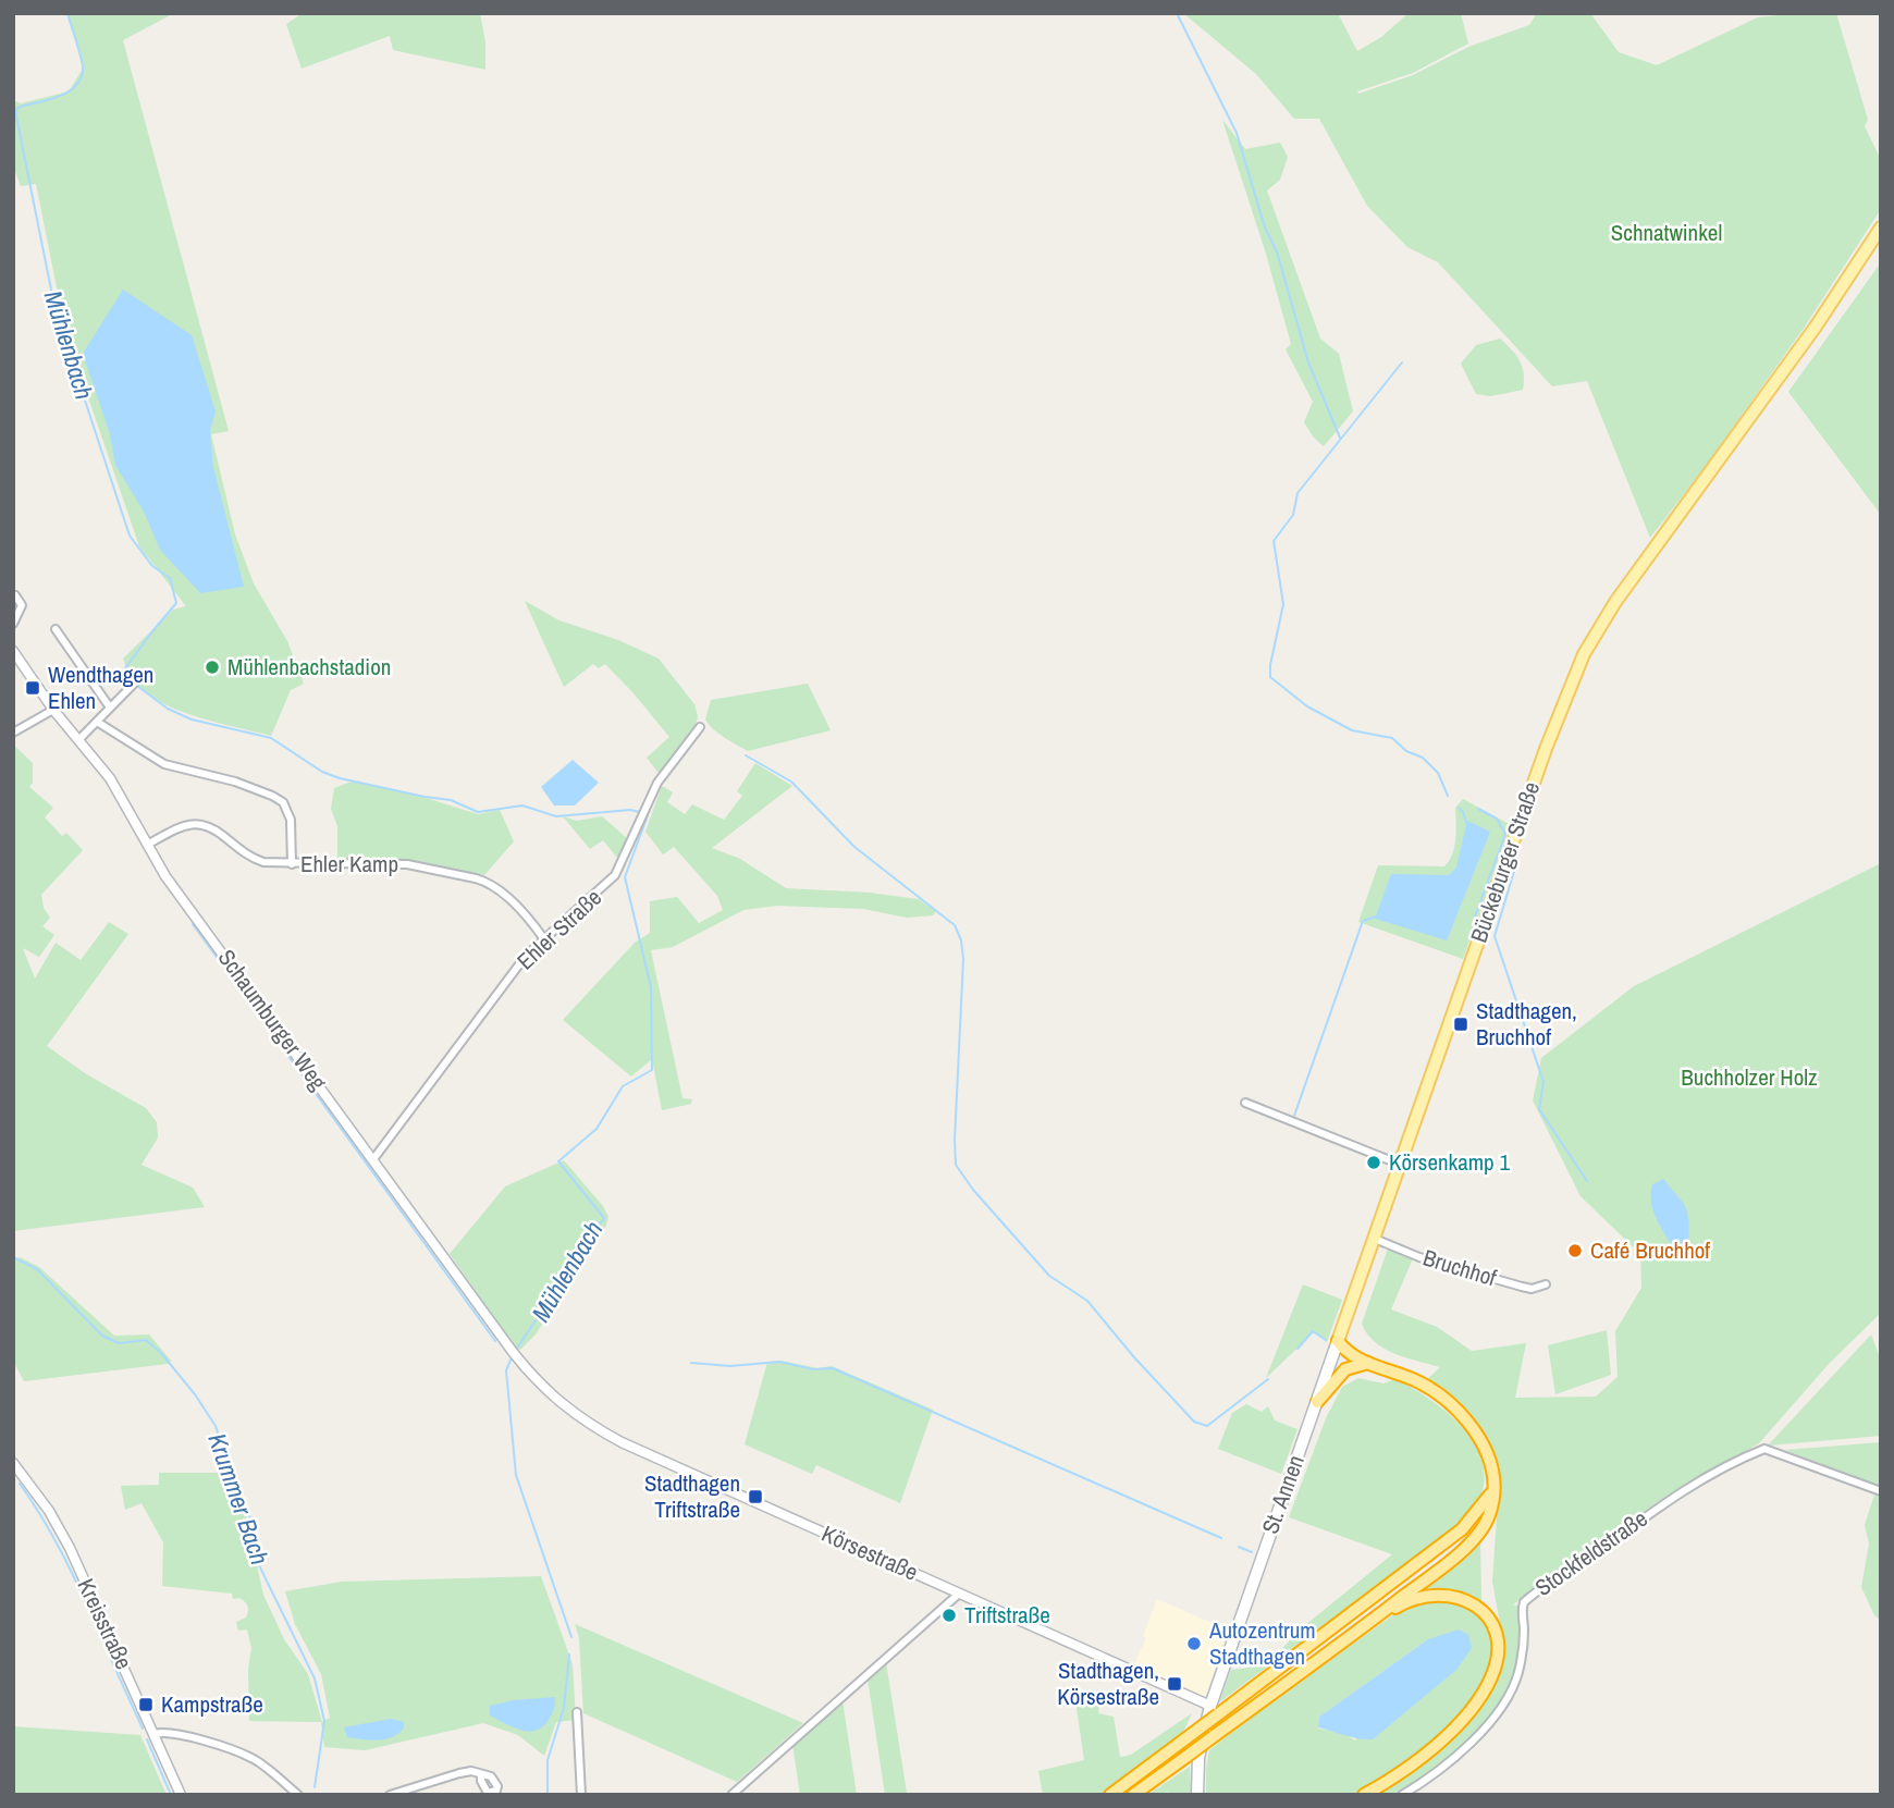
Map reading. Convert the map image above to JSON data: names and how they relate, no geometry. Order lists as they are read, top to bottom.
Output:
{
  "streets": {
    "main road": ["Bückeburger Straße", "St. Annen"],
    "street": [
      "Ehler Kamp",
      "Ehler Straße",
      "Schaumburger Weg",
      "Bruchhof",
      "Körsestraße",
      "Stockfeldstraße",
      "Kreisstraße"
    ]
  },
  "crossings": [
    ["Bückeburger Straße", "St. Annen"],
    ["Ehler Kamp", "Ehler Straße"],
    ["Ehler Kamp", "Schaumburger Weg"],
    ["Ehler Straße", "Schaumburger Weg"],
    ["Schaumburger Weg", "Körsestraße"],
    ["Bruchhof", "St. Annen"],
    ["St. Annen", "Körsestraße"]
  ],
  "water": ["Mühlenbach", "Krummer Bach"],
  "parks": ["Schnatwinkel", "Buchholzer Holz"],
  "places": {
    "other": [
      "Mühlenbachstadion",
      "Körsenkamp 1",
      "Café Bruchhof",
      "Triftstraße",
      "Autozentrum Stadthagen"
    ],
    "transit": [
      "Wendthagen Ehlen",
      "Stadthagen, Bruchhof",
      "Stadthagen Triftstraße",
      "Stadthagen, Körsestraße",
      "Kampstraße"
    ]
  }
}
